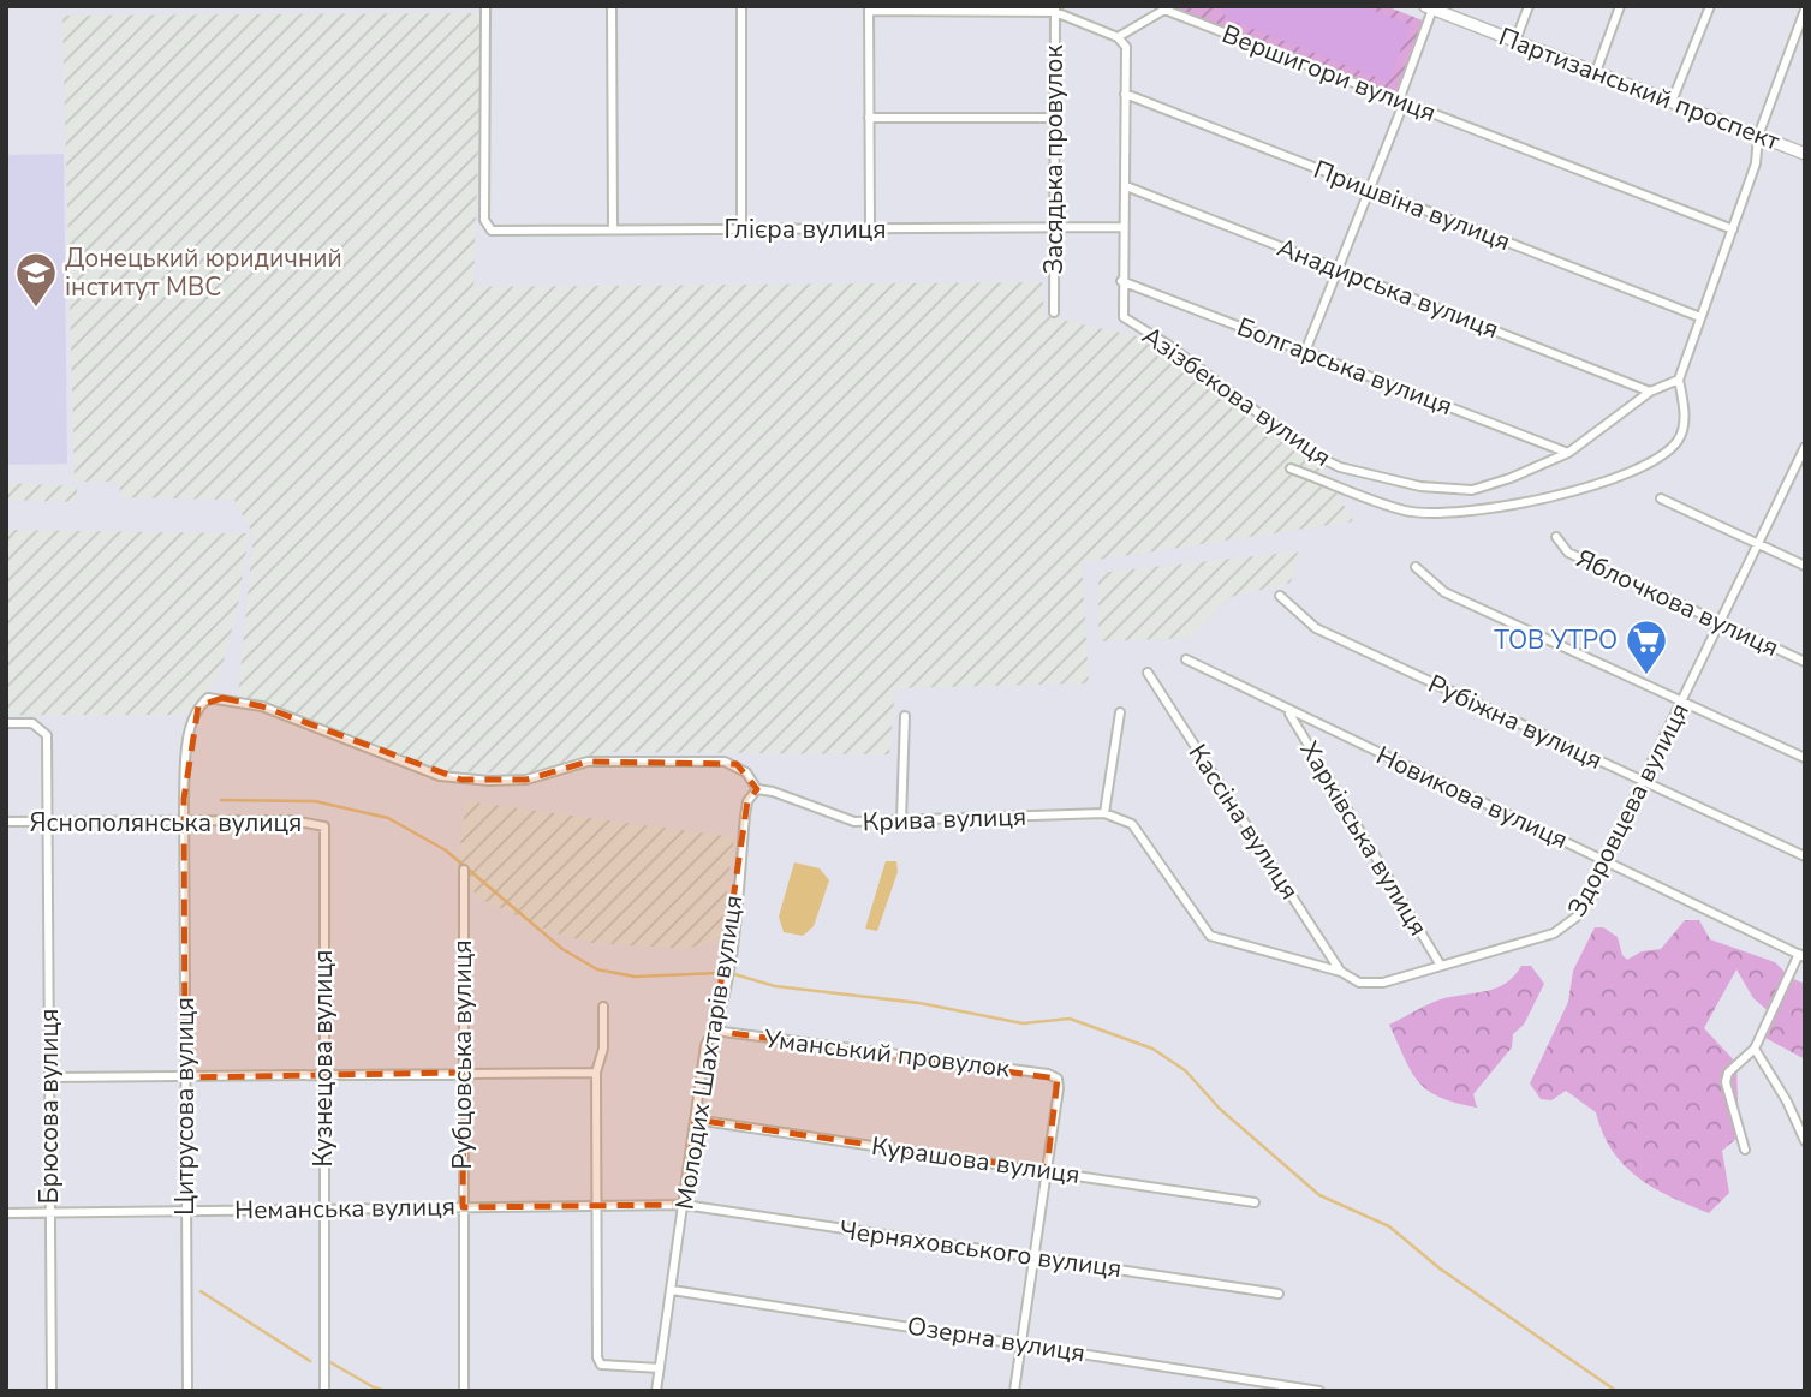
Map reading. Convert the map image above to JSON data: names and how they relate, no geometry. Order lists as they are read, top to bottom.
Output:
{
  "streets": {
    "street": [
      "Вершигори вулиця",
      "Партизанський проспект",
      "Засядька провулок",
      "Пришвіна вулиця",
      "Глієра вулиця",
      "Анадирська вулиця",
      "Болгарська вулиця",
      "Азізбекова вулиця",
      "Яблочкова вулиця",
      "Рубіжна вулиця",
      "Новикова вулиця",
      "Здоровцева вулиця",
      "Крива вулиця",
      "Кассіна вулиця",
      "Яснополянська вулиця",
      "Харківська вулиця",
      "Молодих Шахтарів вулиця",
      "Уманський провулок",
      "Рубцовська вулиця",
      "Кузнецова вулиця",
      "Брюсова вулиця",
      "Цитрусова вулиця",
      "Курашова вулиця",
      "Неманська вулиця",
      "Черняховського вулиця",
      "Озерна вулиця"
    ]
  },
  "crossings": [
    ["Засядька провулок", "Глієра вулиця"],
    ["Анадирська вулиця", "Азізбекова вулиця"],
    ["Болгарська вулиця", "Азізбекова вулиця"],
    ["Яблочкова вулиця", "Здоровцева вулиця"],
    ["Рубіжна вулиця", "Здоровцева вулиця"],
    ["Новикова вулиця", "Здоровцева вулиця"],
    ["Новикова вулиця", "Харківська вулиця"],
    ["Здоровцева вулиця", "Крива вулиця"],
    ["Здоровцева вулиця", "Кассіна вулиця"],
    ["Здоровцева вулиця", "Харківська вулиця"],
    ["Крива вулиця", "Молодих Шахтарів вулиця"],
    ["Крива вулиця", "Цитрусова вулиця"],
    ["Яснополянська вулиця", "Кузнецова вулиця"],
    ["Яснополянська вулиця", "Брюсова вулиця"],
    ["Яснополянська вулиця", "Цитрусова вулиця"],
    ["Молодих Шахтарів вулиця", "Уманський провулок"],
    ["Молодих Шахтарів вулиця", "Курашова вулиця"],
    ["Молодих Шахтарів вулиця", "Неманська вулиця"],
    ["Молодих Шахтарів вулиця", "Черняховського вулиця"],
    ["Молодих Шахтарів вулиця", "Озерна вулиця"],
    ["Уманський провулок", "Курашова вулиця"],
    ["Рубцовська вулиця", "Неманська вулиця"],
    ["Кузнецова вулиця", "Неманська вулиця"],
    ["Брюсова вулиця", "Неманська вулиця"],
    ["Цитрусова вулиця", "Неманська вулиця"],
    ["Неманська вулиця", "Черняховського вулиця"]
  ],
  "places": {
    "school or university": ["Донецький юридичний інститут МВС"],
    "supermarket": ["ТОВ УТРО"]
  }
}
